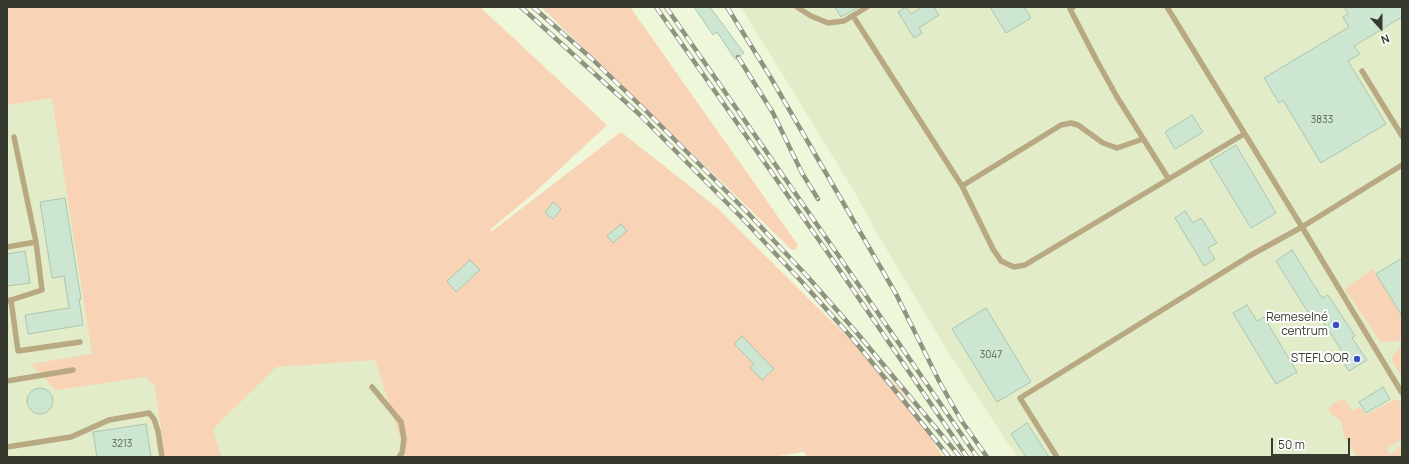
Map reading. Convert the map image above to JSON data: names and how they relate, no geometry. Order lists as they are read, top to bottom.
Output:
{
  "places": ["Remeselné centrum", "STEFLOOR"],
  "house_numbers": ["3833", "3047", "3213"],
  "scale_bar": "50 m",
  "north": "bottom"
}
